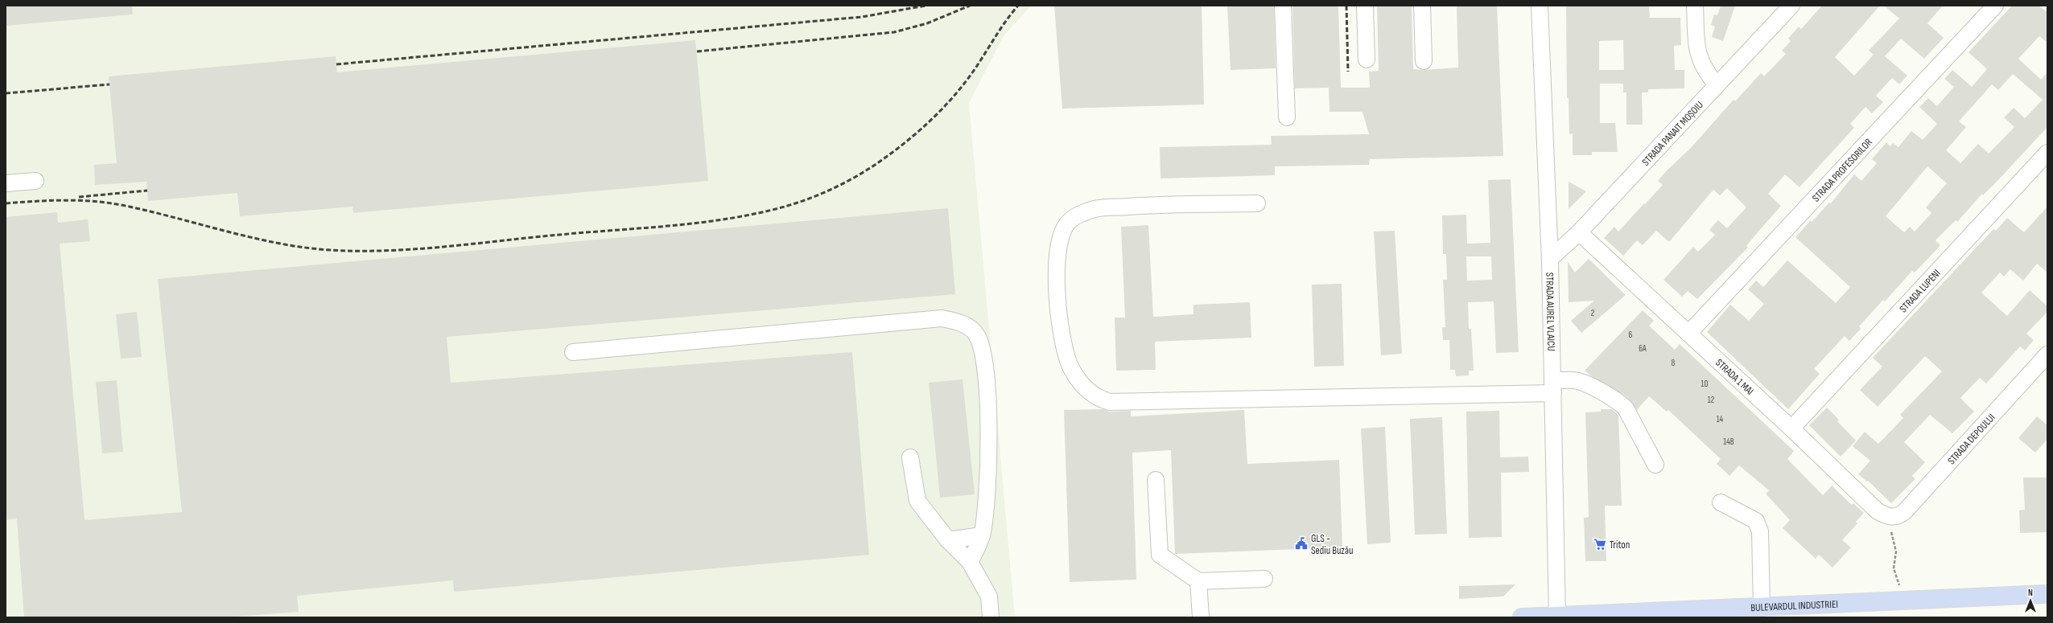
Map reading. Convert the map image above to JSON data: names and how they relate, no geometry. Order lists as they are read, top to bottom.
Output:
{
  "streets": {
    "main road": ["BULEVARDUL INDUSTRIEI"],
    "street": [
      "STRADA PANAIT MOȘOIU",
      "STRADA PROFESORILOR",
      "STRADA LUPENI",
      "STRADA AUREL VLAICU",
      "STRADA 1 MAI",
      "STRADA DEPOULUI"
    ]
  },
  "crossings": [
    ["STRADA PANAIT MOȘOIU", "STRADA AUREL VLAICU"],
    ["STRADA PANAIT MOȘOIU", "STRADA 1 MAI"],
    ["STRADA PROFESORILOR", "STRADA 1 MAI"],
    ["STRADA LUPENI", "STRADA 1 MAI"],
    ["STRADA AUREL VLAICU", "BULEVARDUL INDUSTRIEI"],
    ["STRADA 1 MAI", "STRADA DEPOULUI"]
  ],
  "places": {
    "public building": ["GLS - Sediu Buzău"],
    "supermarket": ["Triton"]
  },
  "house_numbers": [
    "2",
    "6",
    "6A",
    "8",
    "10",
    "12",
    "14",
    "14B"
  ],
  "north": "top"
}
